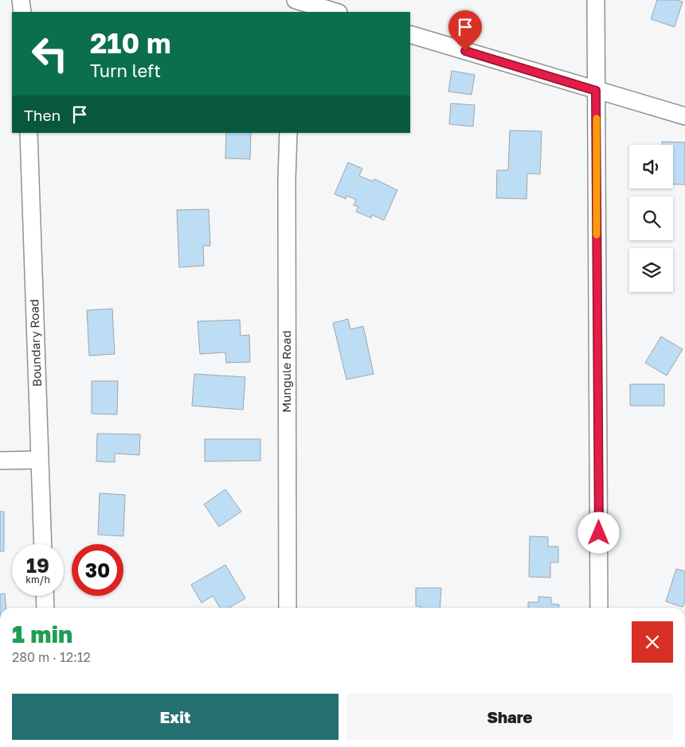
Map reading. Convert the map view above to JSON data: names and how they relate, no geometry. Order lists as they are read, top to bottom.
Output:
{
  "streets": {
    "street": ["Boundary Road", "Mungule Road"]
  },
  "page": {
    "turn": ["210 m", "Turn left"],
    "then": "Then",
    "speed": "19 km/h",
    "limit": "30",
    "heading": ["1 min", "280 m · 12:12"],
    "buttons": ["Exit", "Share"]
  }
}
